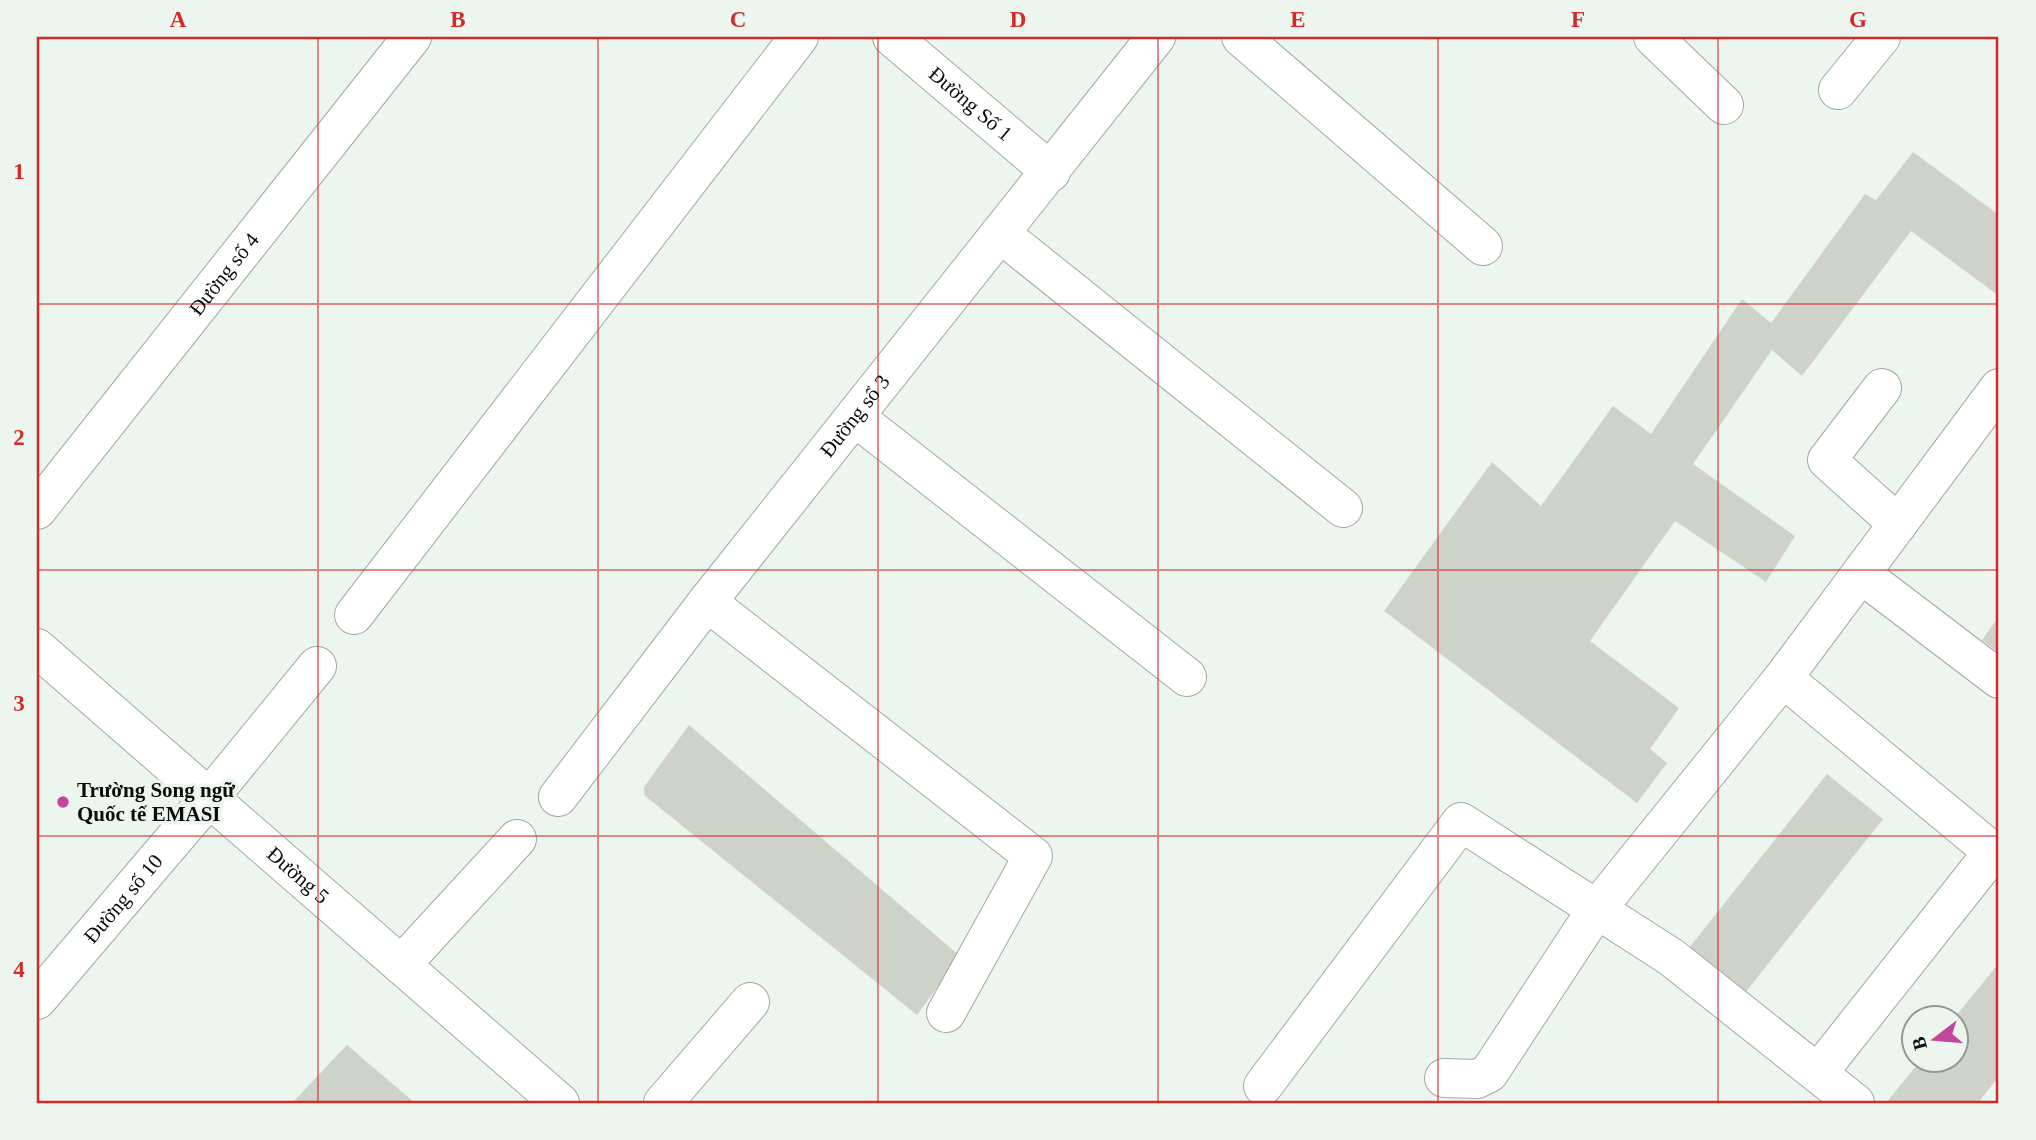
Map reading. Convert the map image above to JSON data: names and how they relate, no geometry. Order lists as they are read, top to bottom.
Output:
{
  "streets": {
    "street": [
      "Đường Số 1",
      "Đường số 4",
      "Đường sổ 3",
      "Đường 5",
      "Đường số 10"
    ]
  },
  "crossings": [
    ["Đường Số 1", "Đường sổ 3"],
    ["Đường 5", "Đường số 10"]
  ],
  "places": ["Trường Song ngữ Quốc tế EMASI"],
  "north": "left",
  "grid": {
    "columns": [
      "A",
      "B",
      "C",
      "D",
      "E",
      "F",
      "G"
    ],
    "rows": [
      "1",
      "2",
      "3",
      "4"
    ]
  }
}
